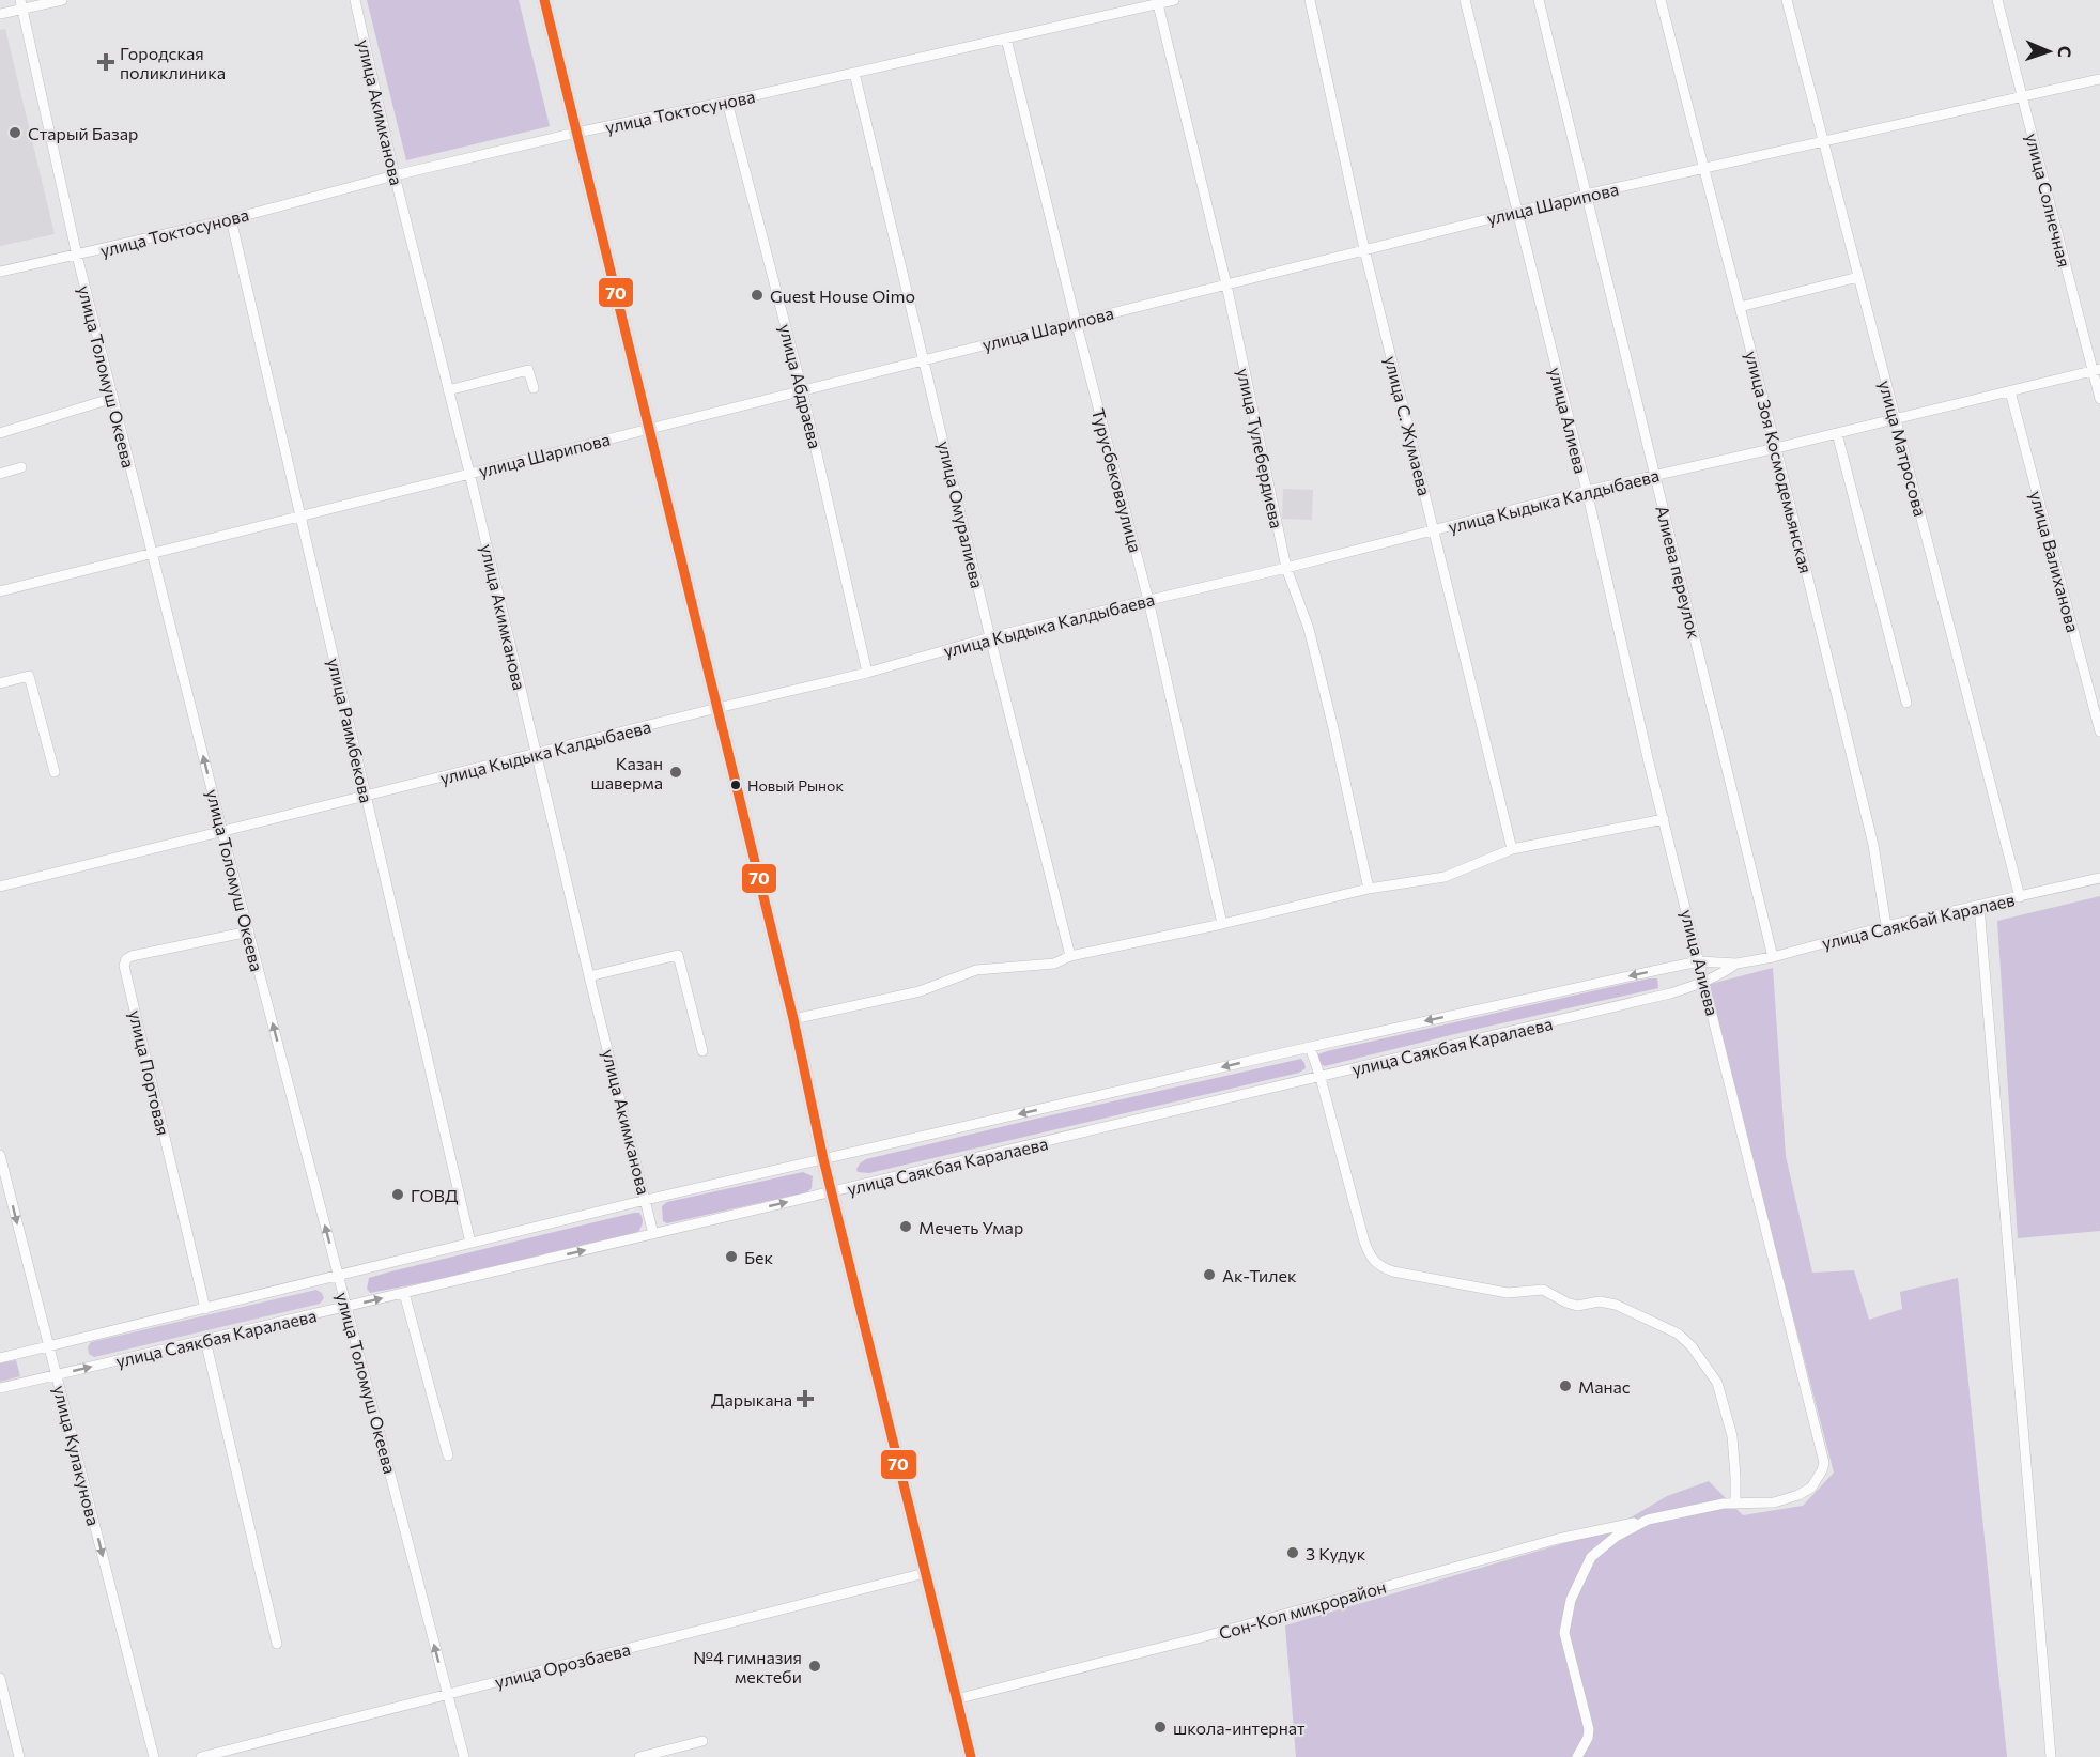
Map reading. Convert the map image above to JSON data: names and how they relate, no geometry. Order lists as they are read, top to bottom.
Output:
{
  "streets": {
    "street": [
      "улица Токтосунова",
      "улица Акимканова",
      "улица Солнечная",
      "улица Шарипова",
      "улица Толомуш Океева",
      "улица Абдраева",
      "улица Алиева",
      "улица С. Жумаева",
      "улица Тулебердиева",
      "улица Матросова",
      "улица Зоя Космодемьянская",
      "Турусбековаулица",
      "улица Кыдыка Калдыбаева",
      "улица Омуралиева",
      "улица Валиханова",
      "Алиева переулок",
      "улица Раимбекова",
      "улица Саякбай Каралаев",
      "улица Саякбая Каралаева",
      "улица Портовая",
      "улица Кулакунова",
      "Сон-Кол микрорайон",
      "улица Орозбаева"
    ]
  },
  "crossings": [
    ["улица Токтосунова", "улица Акимканова"],
    ["улица Токтосунова", "улица Толомуш Океева"],
    ["улица Токтосунова", "улица Абдраева"],
    ["улица Токтосунова", "улица Тулебердиева"],
    ["улица Токтосунова", "Турусбековаулица"],
    ["улица Токтосунова", "улица Омуралиева"],
    ["улица Токтосунова", "улица Раимбекова"],
    ["улица Акимканова", "улица Шарипова"],
    ["улица Акимканова", "улица Кыдыка Калдыбаева"],
    ["улица Акимканова", "улица Саякбая Каралаева"],
    ["улица Солнечная", "улица Шарипова"],
    ["улица Солнечная", "улица Кыдыка Калдыбаева"],
    ["улица Шарипова", "улица Толомуш Океева"],
    ["улица Шарипова", "улица Абдраева"],
    ["улица Шарипова", "улица Алиева"],
    ["улица Шарипова", "улица С. Жумаева"],
    ["улица Шарипова", "улица Тулебердиева"],
    ["улица Шарипова", "улица Матросова"],
    ["улица Шарипова", "улица Зоя Космодемьянская"],
    ["улица Шарипова", "Турусбековаулица"],
    ["улица Шарипова", "улица Омуралиева"],
    ["улица Шарипова", "Алиева переулок"],
    ["улица Шарипова", "улица Раимбекова"],
    ["улица Толомуш Океева", "улица Кыдыка Калдыбаева"],
    ["улица Толомуш Океева", "улица Саякбая Каралаева"],
    ["улица Толомуш Океева", "улица Портовая"],
    ["улица Толомуш Океева", "улица Орозбаева"],
    ["улица Абдраева", "улица Кыдыка Калдыбаева"],
    ["улица Алиева", "улица Кыдыка Калдыбаева"],
    ["улица Алиева", "улица Саякбай Каралаев"],
    ["улица Алиева", "улица Саякбая Каралаева"],
    ["улица Алиева", "Сон-Кол микрорайон"],
    ["улица С. Жумаева", "улица Кыдыка Калдыбаева"],
    ["улица Тулебердиева", "улица Кыдыка Калдыбаева"],
    ["улица Матросова", "улица Кыдыка Калдыбаева"],
    ["улица Матросова", "улица Саякбай Каралаев"],
    ["улица Зоя Космодемьянская", "улица Кыдыка Калдыбаева"],
    ["улица Зоя Космодемьянская", "улица Саякбай Каралаев"],
    ["Турусбековаулица", "улица Кыдыка Калдыбаева"],
    ["улица Кыдыка Калдыбаева", "улица Омуралиева"],
    ["улица Кыдыка Калдыбаева", "улица Валиханова"],
    ["улица Кыдыка Калдыбаева", "Алиева переулок"],
    ["улица Кыдыка Калдыбаева", "улица Раимбекова"],
    ["Алиева переулок", "улица Саякбай Каралаев"],
    ["улица Раимбекова", "улица Саякбая Каралаева"],
    ["улица Саякбай Каралаев", "улица Саякбая Каралаева"],
    ["улица Саякбая Каралаева", "улица Портовая"],
    ["улица Саякбая Каралаева", "улица Кулакунова"]
  ],
  "one_way": ["улица Толомуш Океева", "улица Кулакунова"],
  "places": {
    "health": ["Городская поликлиника", "Дарыкана"],
    "other": [
      "Старый Базар",
      "Guest House Oimo",
      "Казан шаверма",
      "Новый Рынок",
      "ГОВД",
      "Мечеть Умар",
      "Бек",
      "Ак-Тилек",
      "Манас",
      "3 Кудук",
      "№4 гимназия мектеби",
      "школа-интернат"
    ]
  },
  "lines": ["transit line 70"],
  "north": "right"
}
